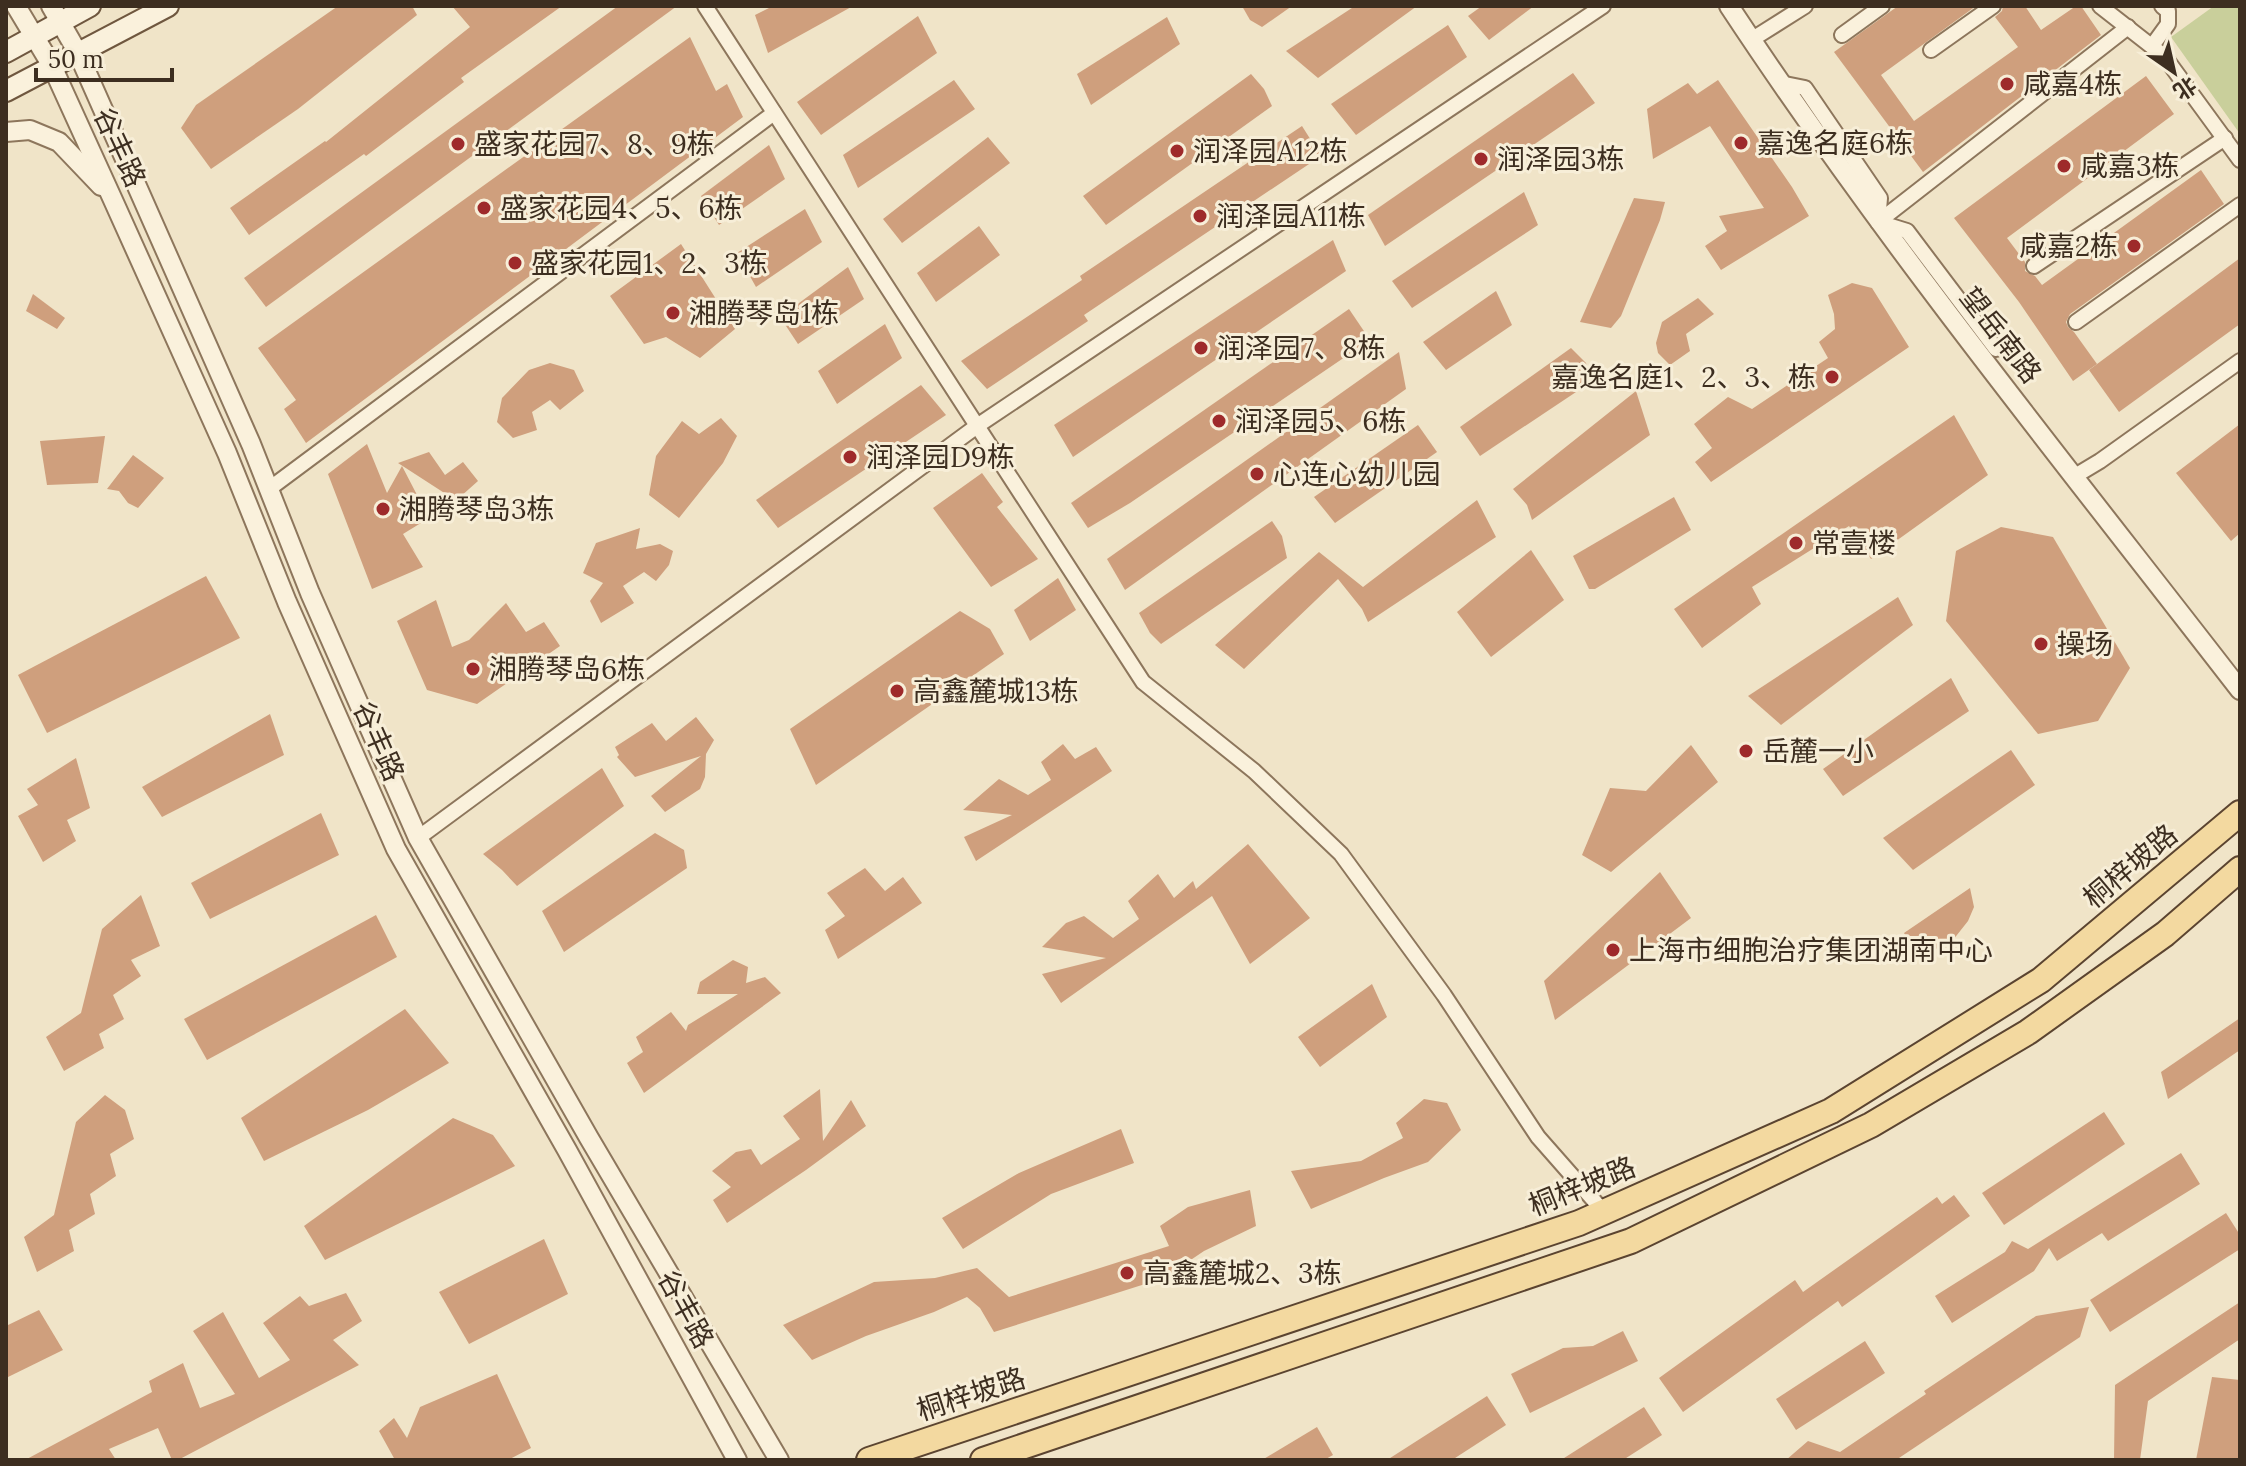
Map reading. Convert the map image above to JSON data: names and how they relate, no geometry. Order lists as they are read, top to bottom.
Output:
{
  "streets": {
    "main road": ["桐梓坡路"],
    "street": ["谷丰路", "望岳南路"]
  },
  "places": [
    "咸嘉4栋",
    "嘉逸名庭6栋",
    "盛家花园7、8、9栋",
    "润泽园A12栋",
    "润泽园3栋",
    "咸嘉3栋",
    "盛家花园4、5、6栋",
    "润泽园A11栋",
    "咸嘉2栋",
    "盛家花园1、2、3栋",
    "湘腾琴岛1栋",
    "润泽园7、8栋",
    "嘉逸名庭1、2、3、栋",
    "润泽园5、6栋",
    "润泽园D9栋",
    "心连心幼儿园",
    "湘腾琴岛3栋",
    "常壹楼",
    "操场",
    "湘腾琴岛6栋",
    "高鑫麓城13栋",
    "岳麓一小",
    "上海市细胞治疗集团湖南中心",
    "高鑫麓城2、3栋"
  ],
  "scale_bar": "50 m",
  "north": "bottom right"
}
